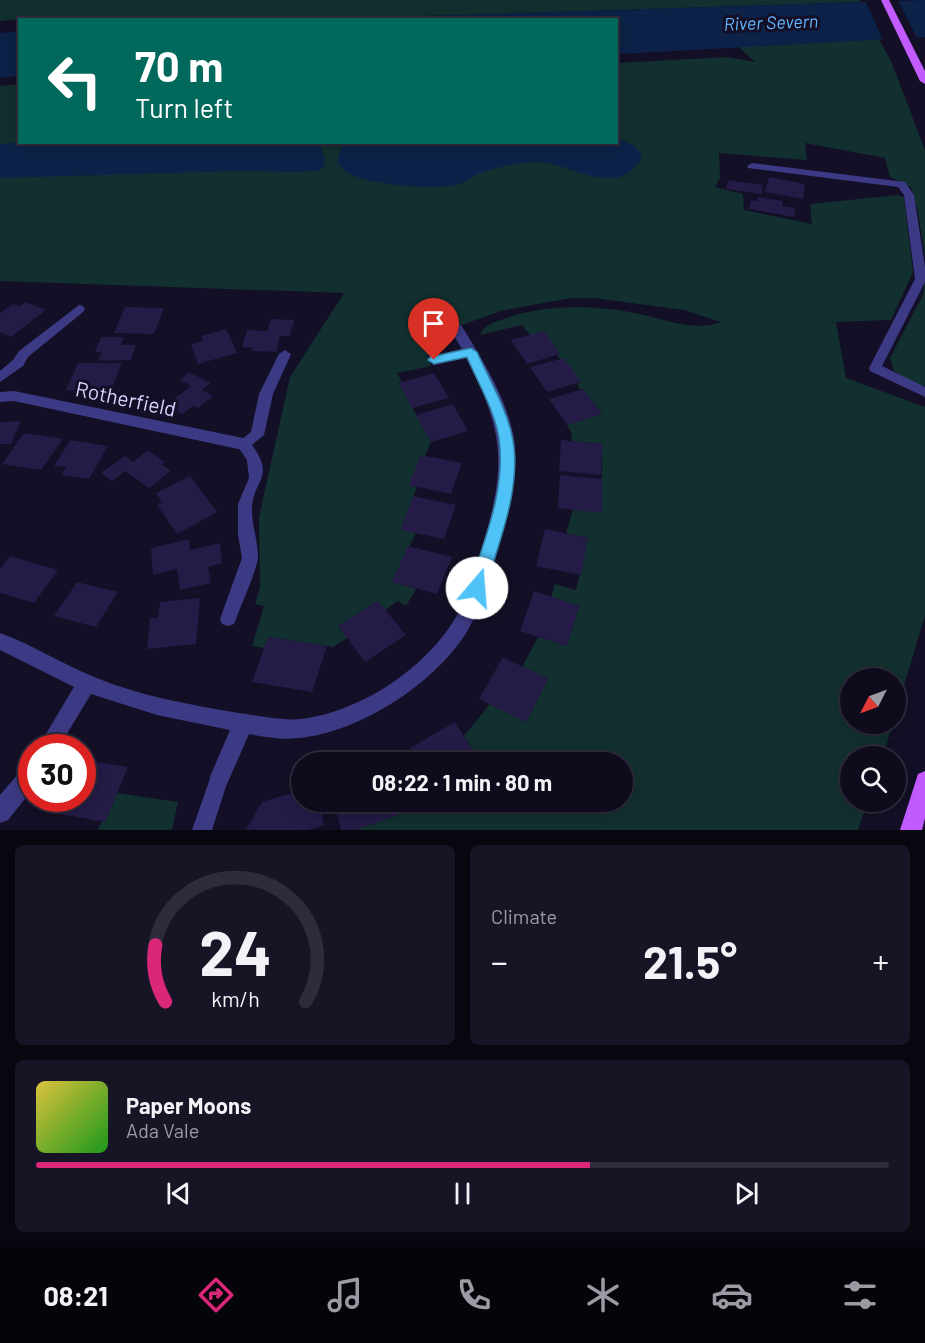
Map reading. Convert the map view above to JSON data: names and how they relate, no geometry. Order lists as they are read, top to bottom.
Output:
{
  "streets": {
    "street": ["Rotherfield"]
  },
  "water": ["River Severn"],
  "north": "bottom left",
  "page": {
    "turn": ["70 m", "Turn left"],
    "limit": "30",
    "trip": "08:22 · 1 min · 80 m",
    "tile": "Climate",
    "heat": ["−", "21.5°", "+"],
    "song": ["Paper Moons", "Ada Vale"],
    "tabs": "08:21",
    "gauge": ["24", "km/h"]
  }
}
